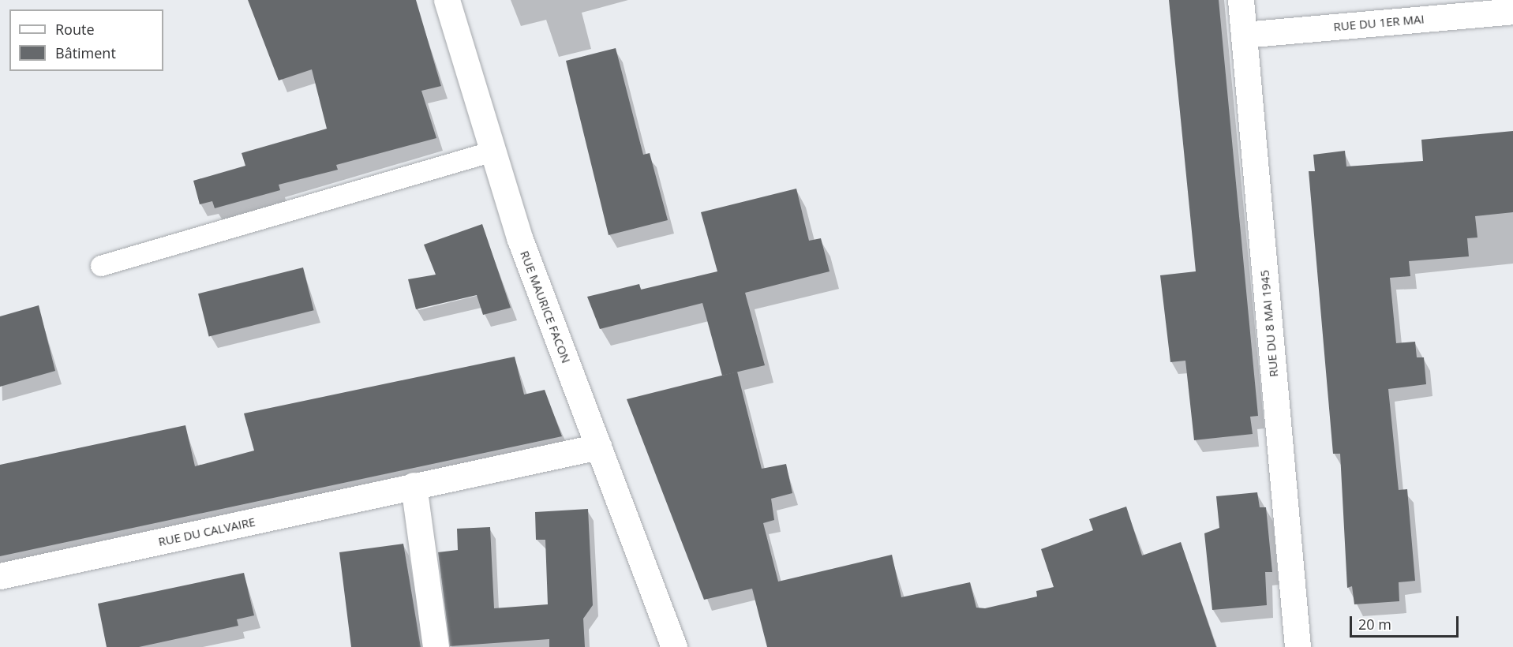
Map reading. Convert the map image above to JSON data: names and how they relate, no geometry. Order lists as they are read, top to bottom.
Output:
{
  "streets": {
    "street": [
      "RUE DU 1ER MAI",
      "RUE MAURICE FACON",
      "RUE DU 8 MAI 1945",
      "RUE DU CALVAIRE"
    ]
  },
  "crossings": [
    ["RUE DU 1ER MAI", "RUE DU 8 MAI 1945"],
    ["RUE MAURICE FACON", "RUE DU CALVAIRE"]
  ],
  "legend": ["Route", "Bâtiment"],
  "scale_bar": "20 m"
}
